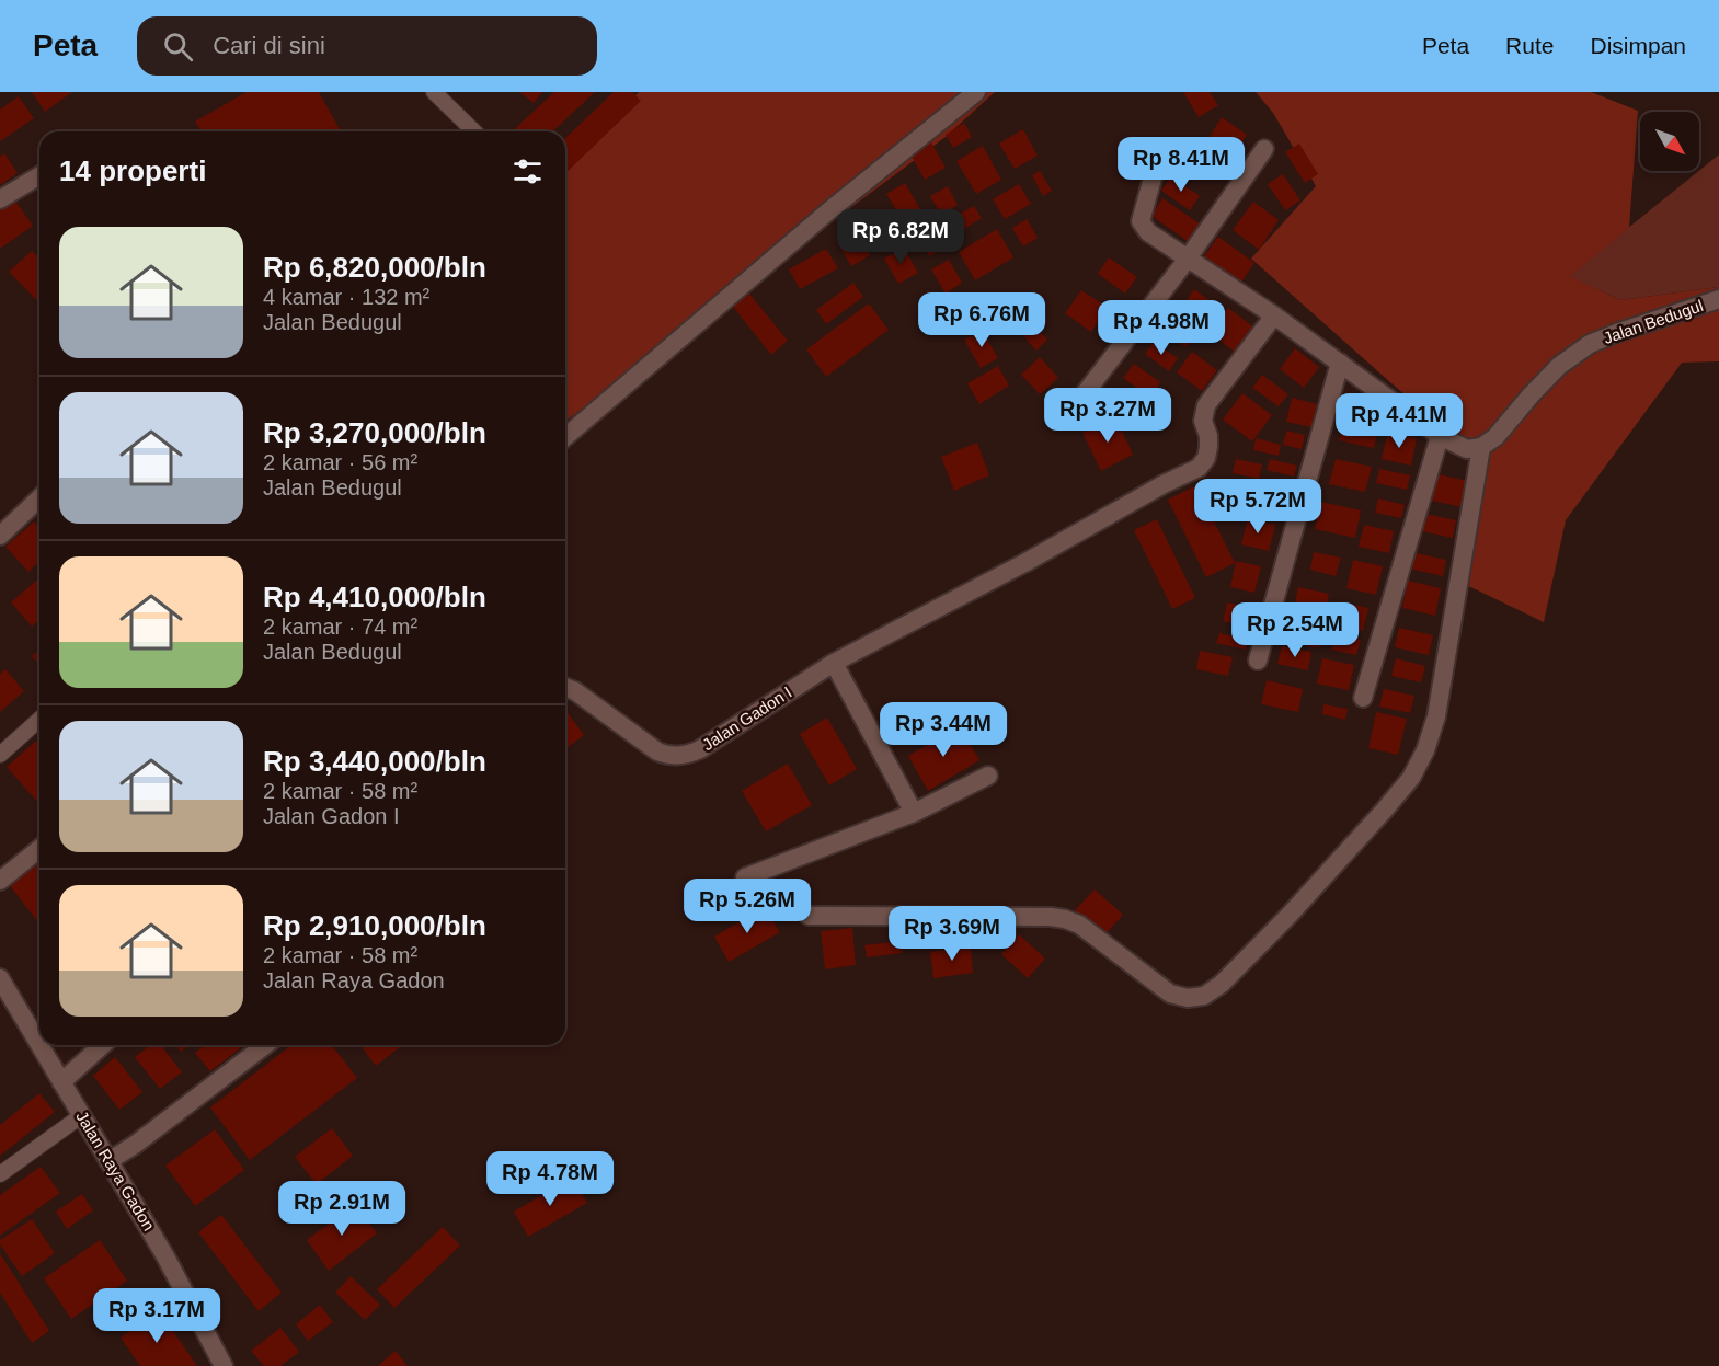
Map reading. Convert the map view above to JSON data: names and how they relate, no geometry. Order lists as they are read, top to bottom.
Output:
{
  "streets": {
    "street": ["Jalan Bedugul", "Jalan Gadon I", "Jalan Raya Gadon"]
  },
  "north": "bottom right",
  "page": {
    "header": "Peta",
    "search": "Cari di sini",
    "nav": ["Peta", "Rute", "Disimpan"],
    "heading": "14 properti",
    "price": [
      "Rp 8.41M",
      "Rp 6.82M",
      "Rp 6.76M",
      "Rp 4.98M",
      "Rp 3.27M",
      "Rp 4.41M",
      "Rp 5.72M",
      "Rp 2.54M",
      "Rp 3.44M",
      "Rp 5.26M",
      "Rp 3.69M",
      "Rp 4.78M",
      "Rp 2.91M",
      "Rp 3.17M"
    ],
    "list": [
      {
        "name": "Rp 6,820,000/bln",
        "note": "4 kamar · 132 m² · Jalan Bedugul"
      },
      {
        "name": "Rp 3,270,000/bln",
        "note": "2 kamar · 56 m² · Jalan Bedugul"
      },
      {
        "name": "Rp 4,410,000/bln",
        "note": "2 kamar · 74 m² · Jalan Bedugul"
      },
      {
        "name": "Rp 3,440,000/bln",
        "note": "2 kamar · 58 m² · Jalan Gadon I"
      },
      {
        "name": "Rp 2,910,000/bln",
        "note": "2 kamar · 58 m² · Jalan Raya Gadon"
      }
    ]
  }
}
